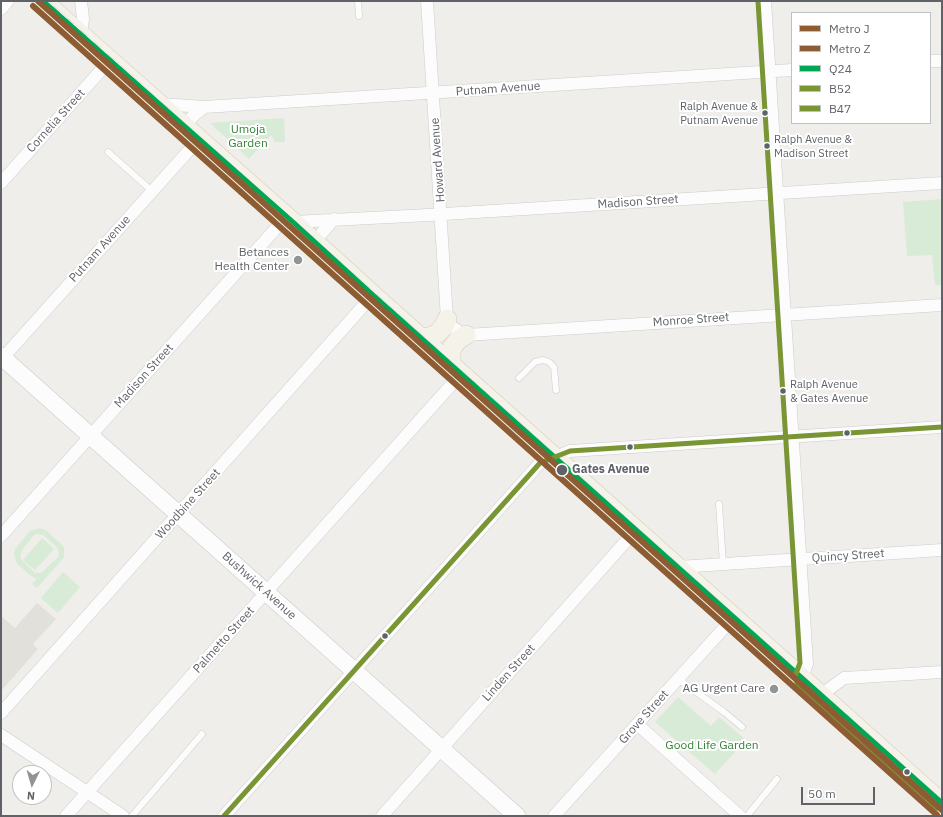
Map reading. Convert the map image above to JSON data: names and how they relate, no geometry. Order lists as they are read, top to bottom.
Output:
{
  "streets": {
    "main road": ["Bushwick Avenue"],
    "street": [
      "Putnam Avenue",
      "Cornelia Street",
      "Howard Avenue",
      "Madison Street",
      "Monroe Street",
      "Woodbine Street",
      "Quincy Street",
      "Palmetto Street",
      "Linden Street",
      "Grove Street"
    ]
  },
  "crossings": [
    ["Putnam Avenue", "Howard Avenue"],
    ["Putnam Avenue", "Bushwick Avenue"],
    ["Howard Avenue", "Madison Street"],
    ["Madison Street", "Bushwick Avenue"],
    ["Woodbine Street", "Bushwick Avenue"],
    ["Bushwick Avenue", "Palmetto Street"],
    ["Bushwick Avenue", "Linden Street"]
  ],
  "parks": ["Umoja Garden", "Good Life Garden"],
  "places": [
    "Ralph Avenue & Putnam Avenue",
    "Ralph Avenue & Madison Street",
    "Betances Health Center",
    "Ralph Avenue & Gates Avenue",
    "Gates Avenue",
    "AG Urgent Care"
  ],
  "lines": [
    "metro line J",
    "transit line Q24",
    "transit line B47",
    "metro line Z",
    "transit line B52"
  ],
  "legend": [
    "Metro J",
    "Metro Z",
    "Q24",
    "B52",
    "B47"
  ],
  "scale_bar": "50 m",
  "north": "bottom"
}
